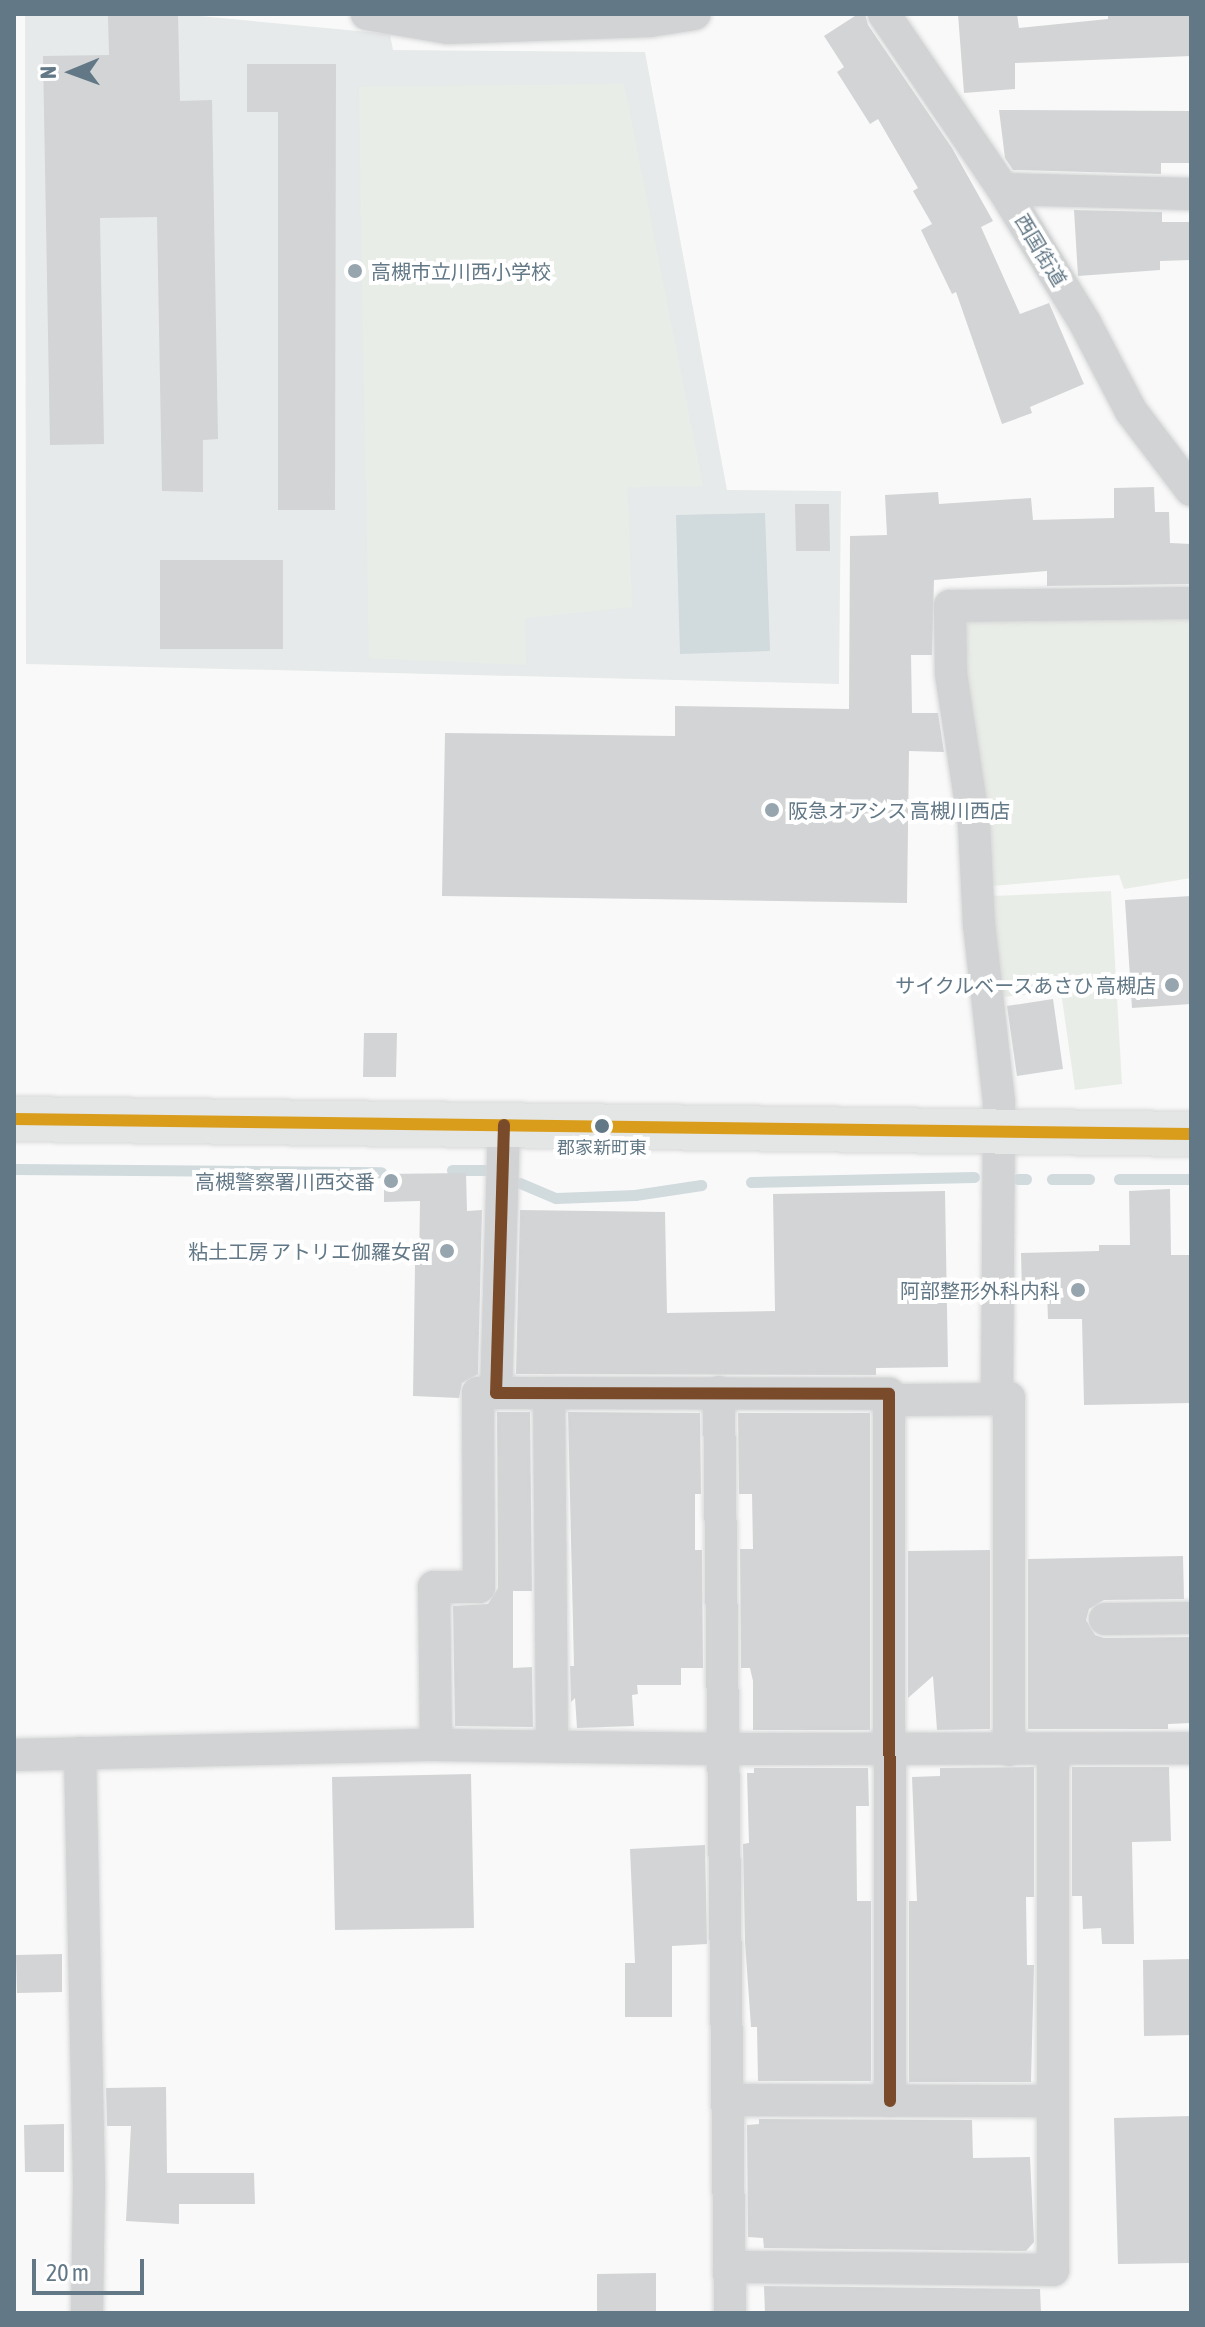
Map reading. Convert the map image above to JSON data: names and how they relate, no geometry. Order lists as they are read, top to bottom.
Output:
{
  "streets": {
    "street": ["西国街道"]
  },
  "places": [
    "高槻市立川西小学校",
    "阪急オアシス 高槻川西店",
    "サイクルベースあさひ 高槻店",
    "郡家新町東",
    "高槻警察署川西交番",
    "粘土工房 アトリエ伽羅女留",
    "阿部整形外科内科"
  ],
  "scale_bar": "20 m",
  "north": "left"
}
